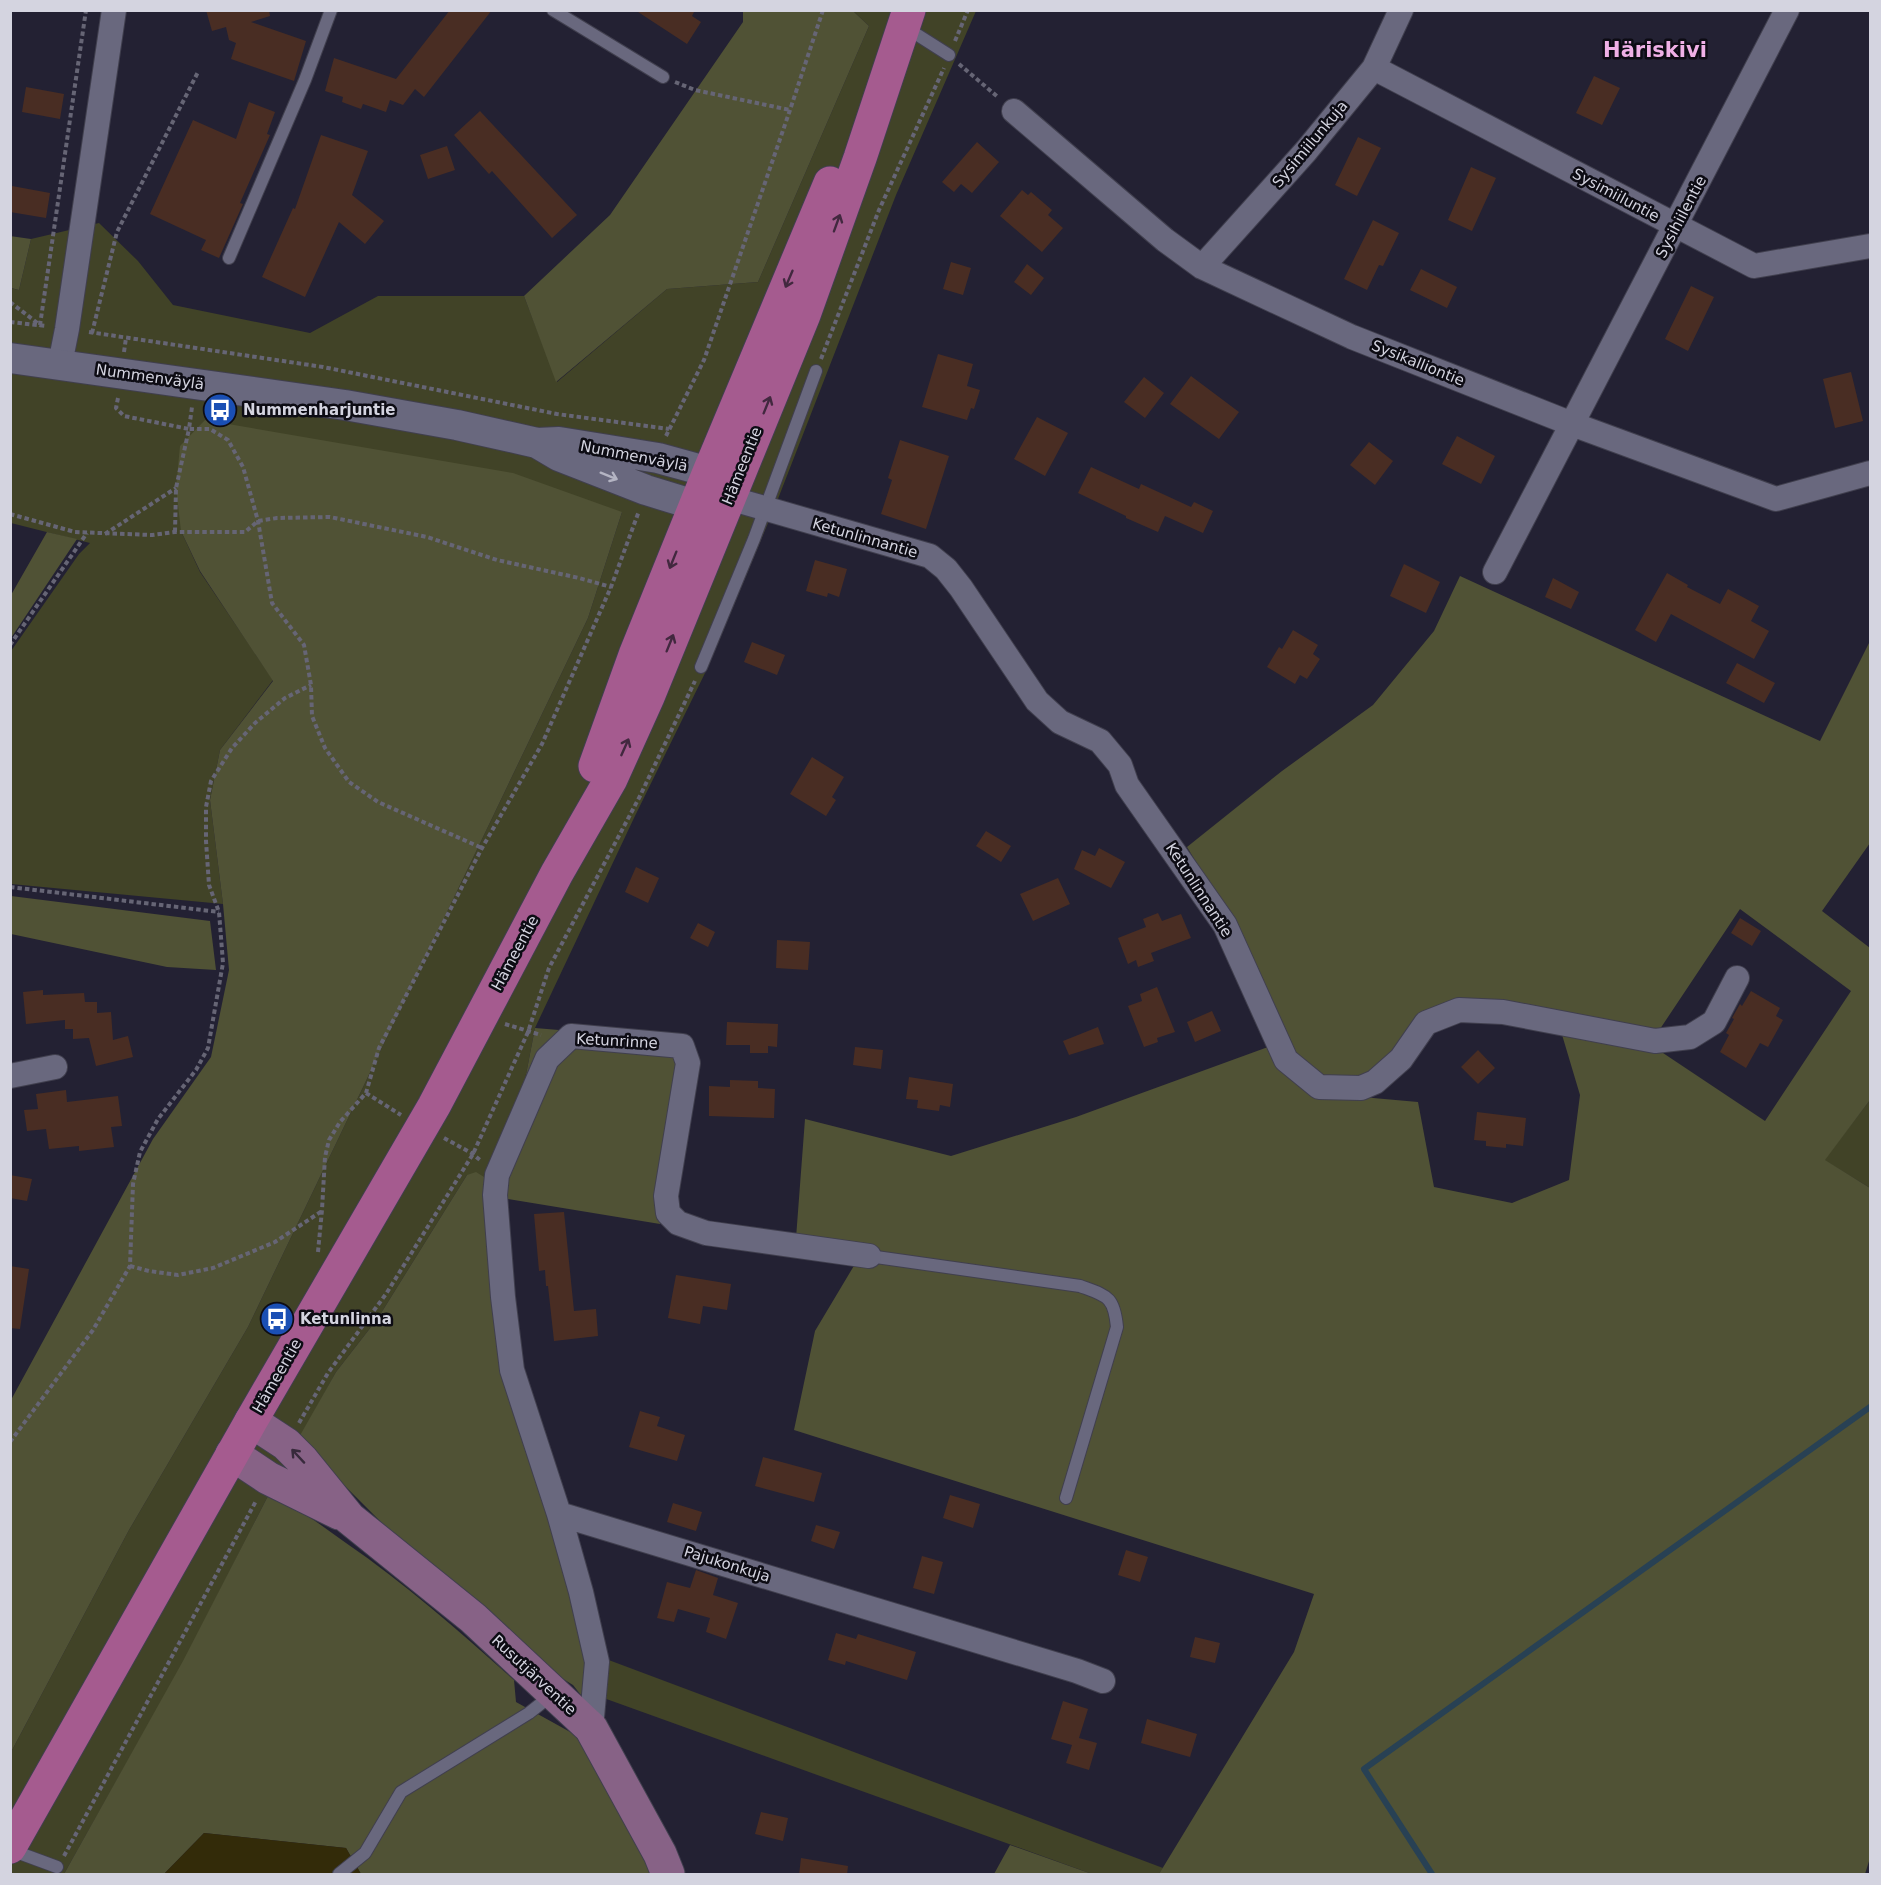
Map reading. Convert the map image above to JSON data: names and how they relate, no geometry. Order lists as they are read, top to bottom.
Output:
{
  "streets": {
    "main road": ["Hämeentie", "Rusutjärventie"],
    "street": [
      "Sysimiilunkuja",
      "Sysimiiluntie",
      "Sysihiilentie",
      "Sysikalliontie",
      "Nummenväylä",
      "Ketunlinnantie",
      "Ketunrinne",
      "Pajukonkuja"
    ]
  },
  "crossings": [
    ["Sysimiilunkuja", "Sysimiiluntie"],
    ["Sysimiilunkuja", "Sysikalliontie"],
    ["Sysimiiluntie", "Sysihiilentie"],
    ["Sysihiilentie", "Sysikalliontie"],
    ["Nummenväylä", "Hämeentie"],
    ["Nummenväylä", "Ketunlinnantie"],
    ["Hämeentie", "Ketunlinnantie"],
    ["Hämeentie", "Rusutjärventie"],
    ["Ketunrinne", "Pajukonkuja"]
  ],
  "districts": ["Häriskivi"],
  "places": {
    "bus stop": ["Nummenharjuntie", "Ketunlinna"]
  }
}
